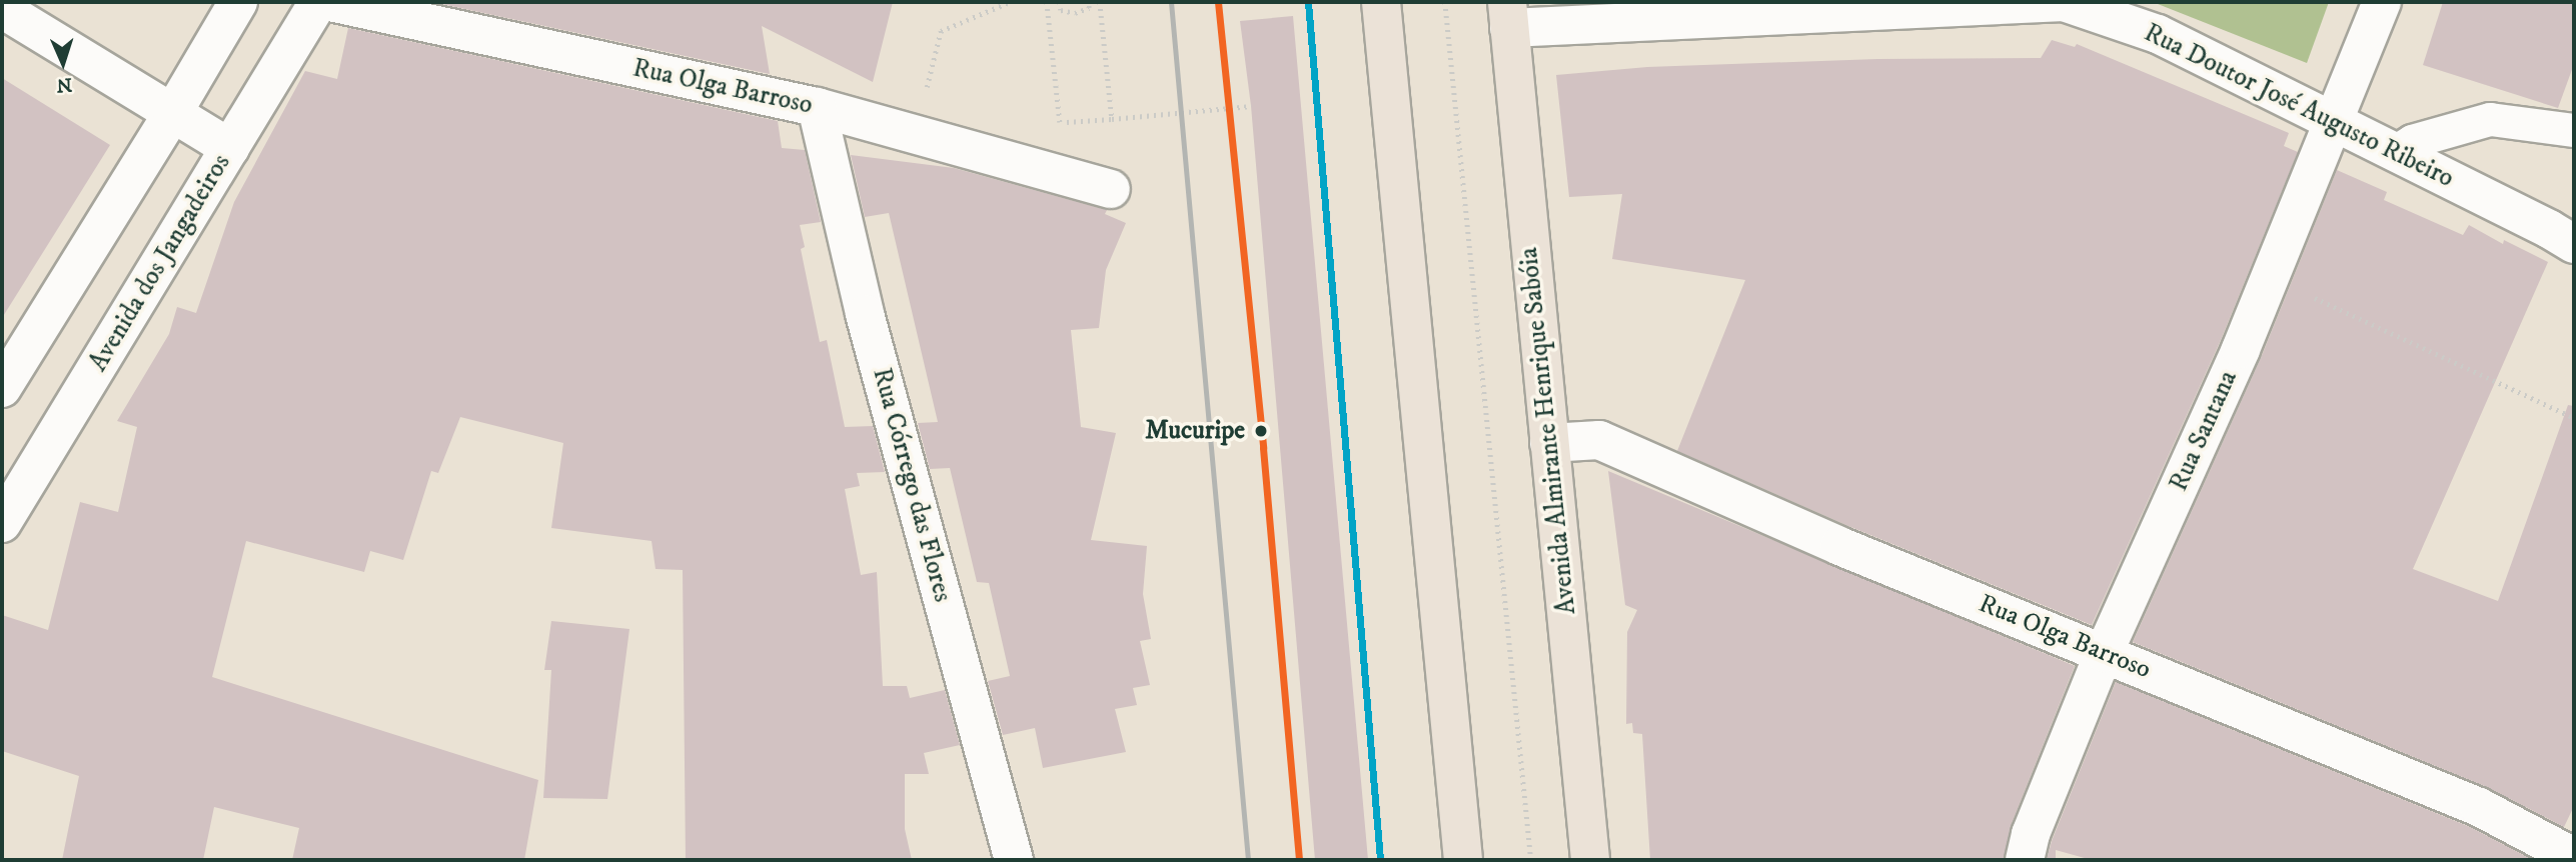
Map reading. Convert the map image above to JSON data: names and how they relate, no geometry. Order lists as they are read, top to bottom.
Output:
{
  "streets": {
    "highway": ["Avenida Almirante Henrique Sabóia"],
    "street": [
      "Rua Olga Barroso",
      "Rua Doutor José Augusto Ribeiro",
      "Avenida dos Jangadeiros",
      "Rua Santana",
      "Rua Córrego das Flores"
    ]
  },
  "crossings": [
    ["Rua Olga Barroso", "Avenida Almirante Henrique Sabóia"],
    ["Rua Olga Barroso", "Rua Santana"],
    ["Rua Olga Barroso", "Rua Córrego das Flores"],
    ["Rua Doutor José Augusto Ribeiro", "Avenida Almirante Henrique Sabóia"],
    ["Rua Doutor José Augusto Ribeiro", "Rua Santana"]
  ],
  "places": ["Mucuripe"],
  "north": "bottom"
}
